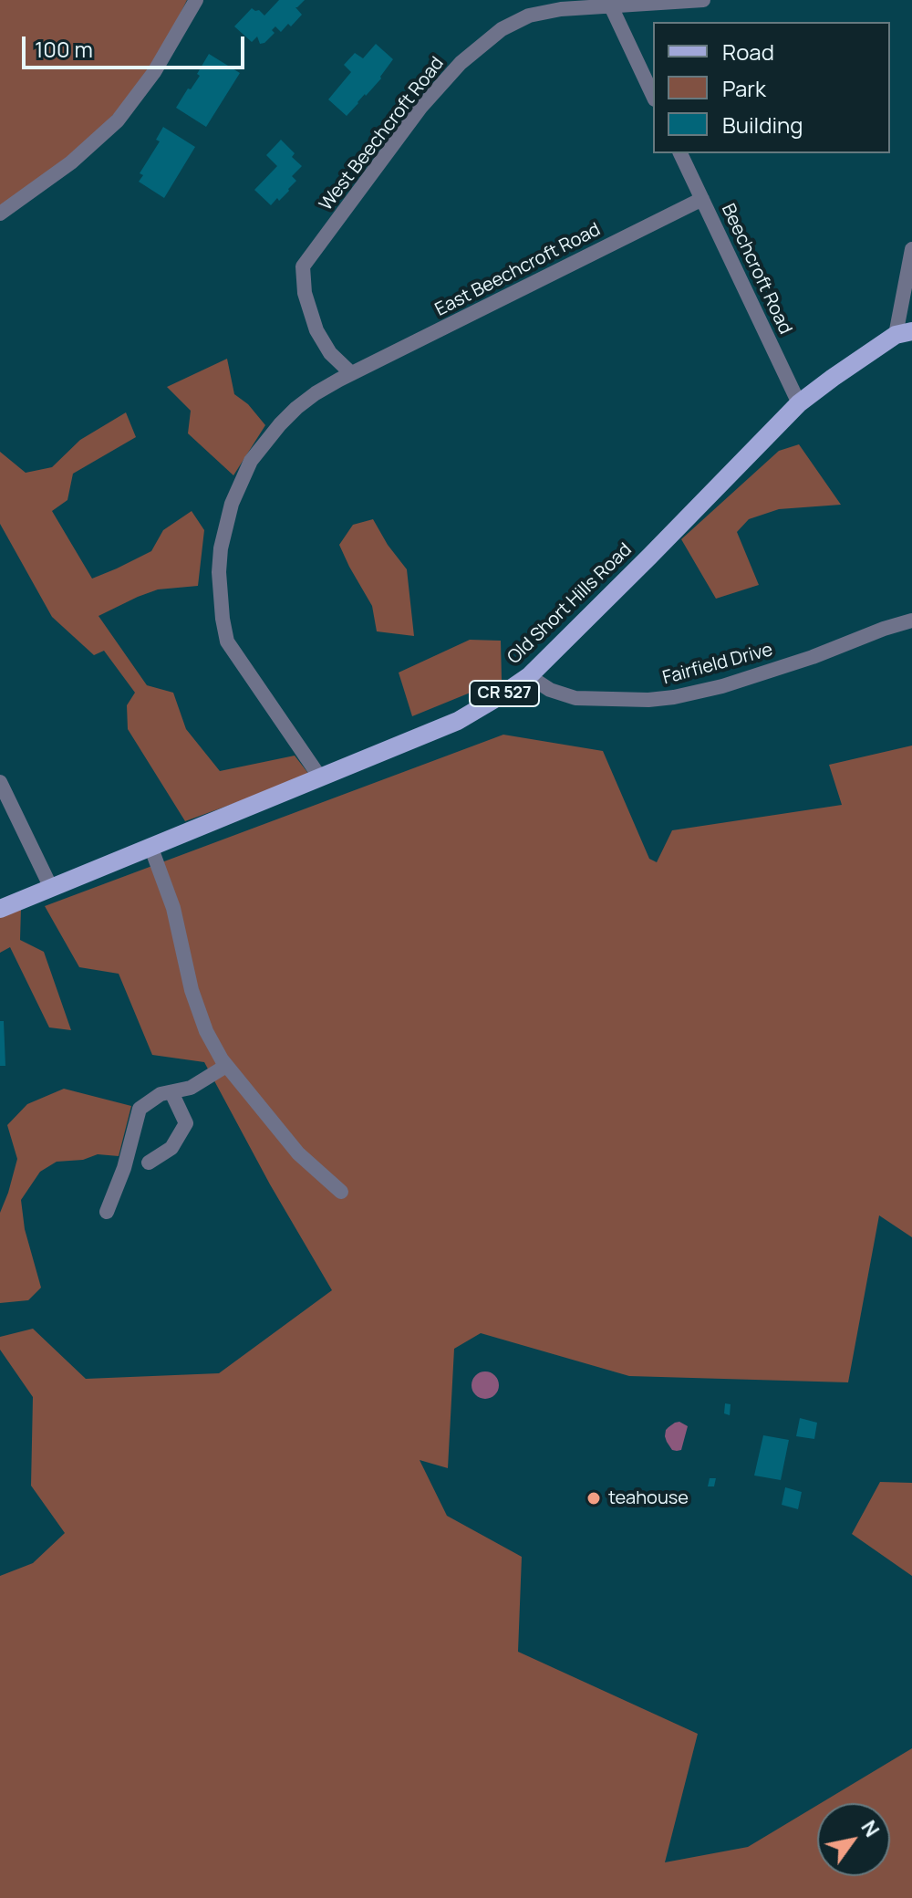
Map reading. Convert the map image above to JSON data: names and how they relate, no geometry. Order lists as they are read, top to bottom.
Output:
{
  "streets": {
    "main road": ["Old Short Hills Road", "CR 527"],
    "street": [
      "West Beechcroft Road",
      "Beechcroft Road",
      "East Beechcroft Road",
      "Fairfield Drive"
    ]
  },
  "crossings": [
    ["West Beechcroft Road", "East Beechcroft Road"],
    ["Beechcroft Road", "East Beechcroft Road"],
    ["Beechcroft Road", "Old Short Hills Road"],
    ["East Beechcroft Road", "Old Short Hills Road"],
    ["Old Short Hills Road", "Fairfield Drive"]
  ],
  "places": ["teahouse"],
  "legend": ["Road", "Park", "Building"],
  "scale_bar": "100 m",
  "north": "top right"
}
